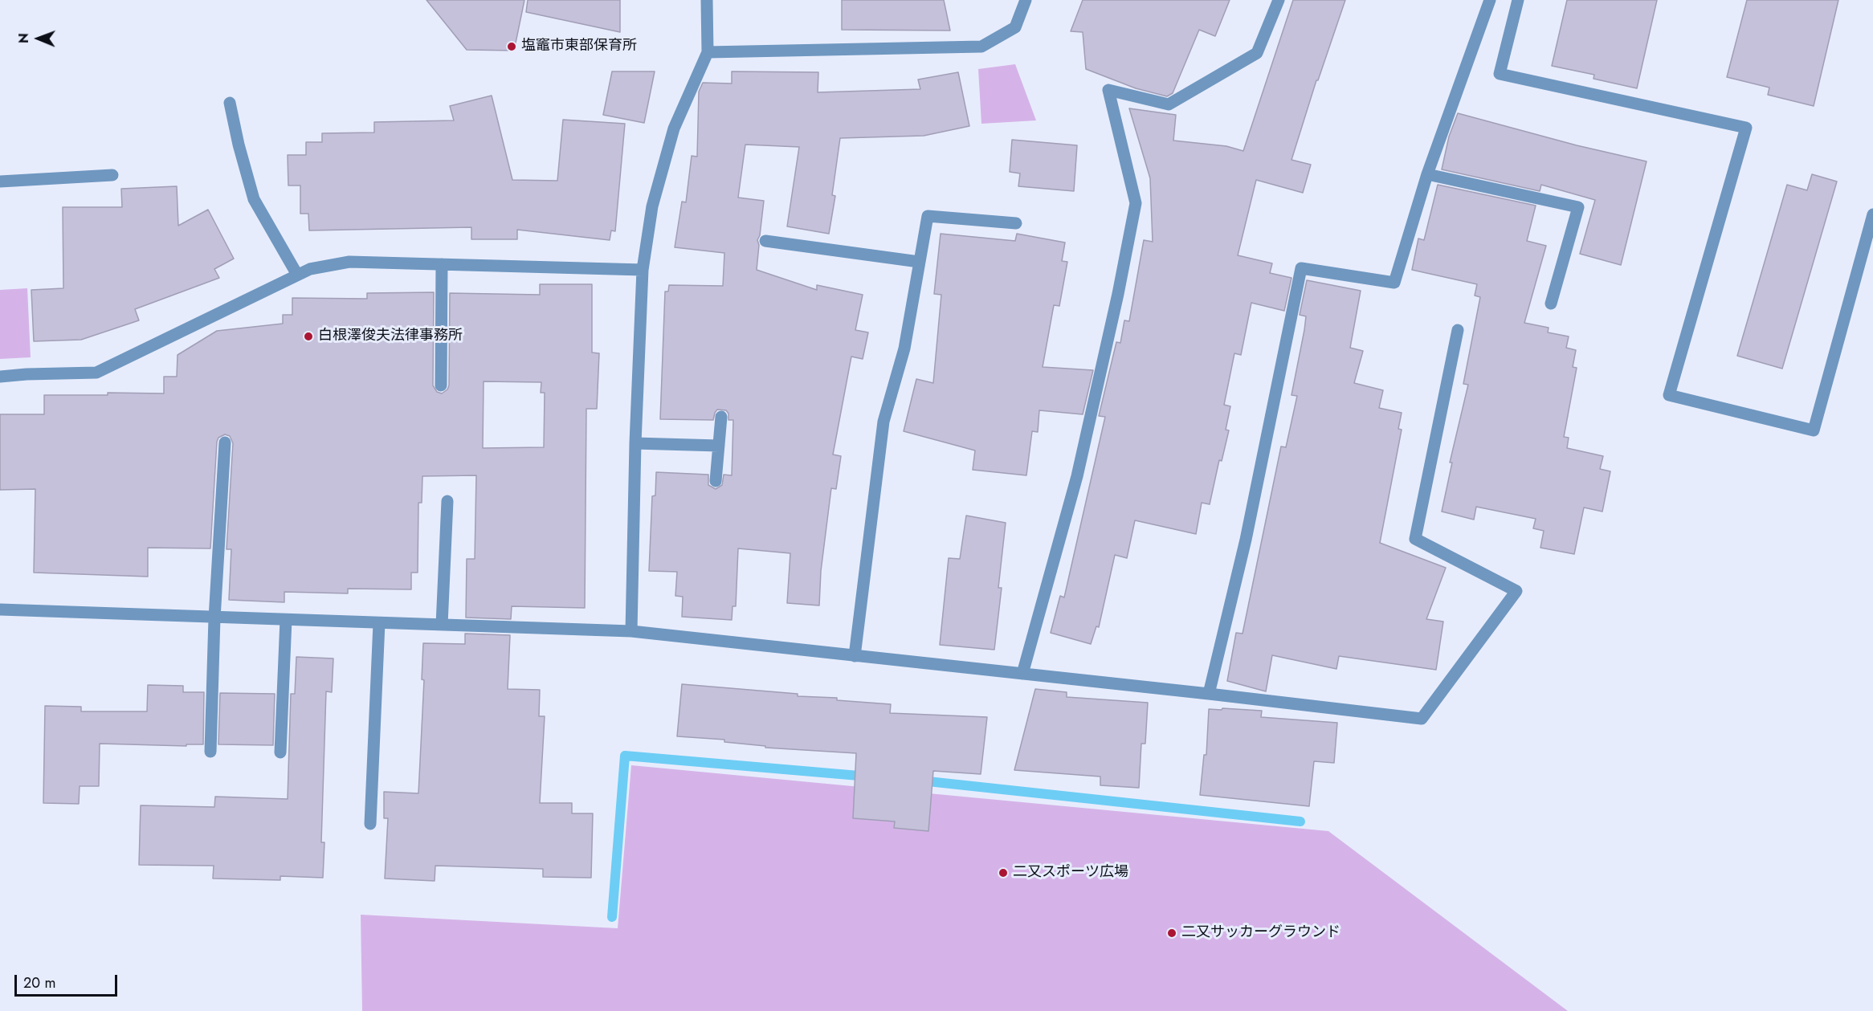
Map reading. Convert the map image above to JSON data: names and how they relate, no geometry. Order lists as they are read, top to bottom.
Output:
{
  "places": [
    "塩竈市東部保育所",
    "白根澤俊夫法律事務所",
    "二又スポーツ広場",
    "二又サッカーグラウンド"
  ],
  "scale_bar": "20 m",
  "north": "left"
}
